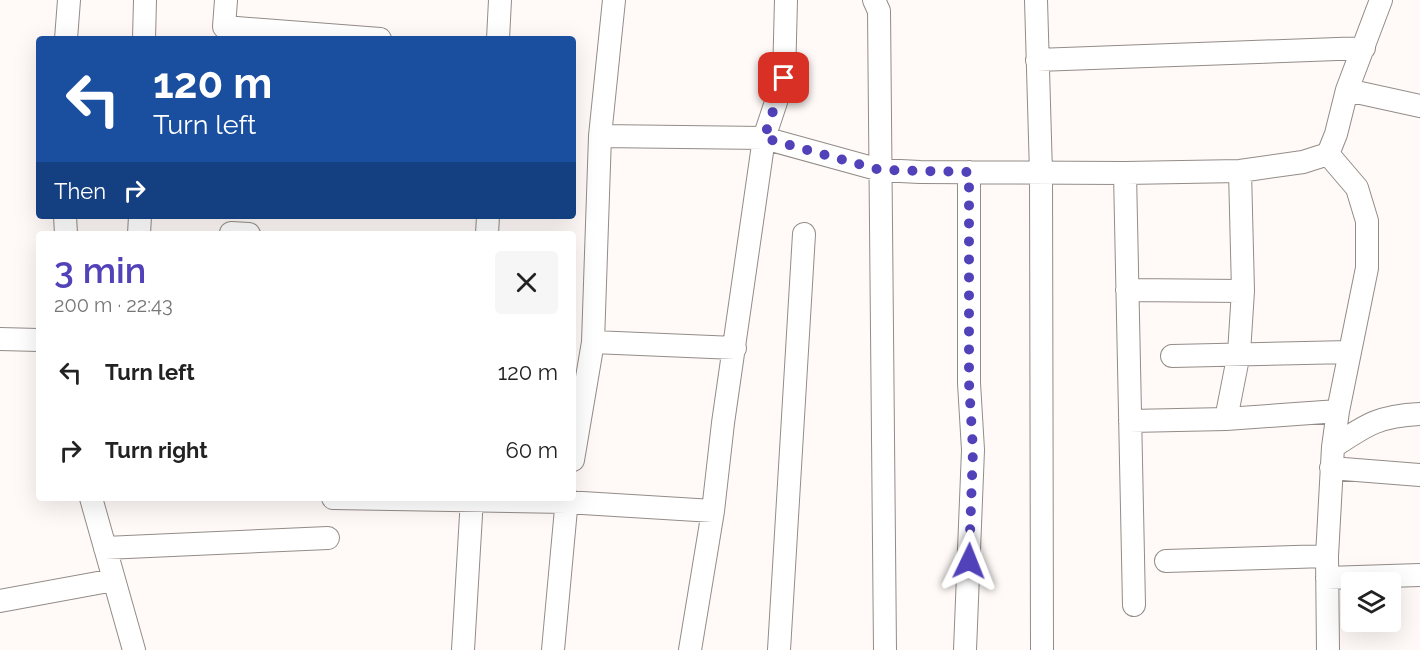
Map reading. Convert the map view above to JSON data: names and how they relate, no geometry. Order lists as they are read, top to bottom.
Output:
{
  "page": {
    "turn": ["120 m", "Turn left"],
    "then": "Then",
    "heading": ["3 min", "200 m · 22:43"],
    "list": [
      {
        "name": "Turn left",
        "value": "120 m"
      },
      {
        "name": "Turn right",
        "value": "60 m"
      }
    ]
  }
}
